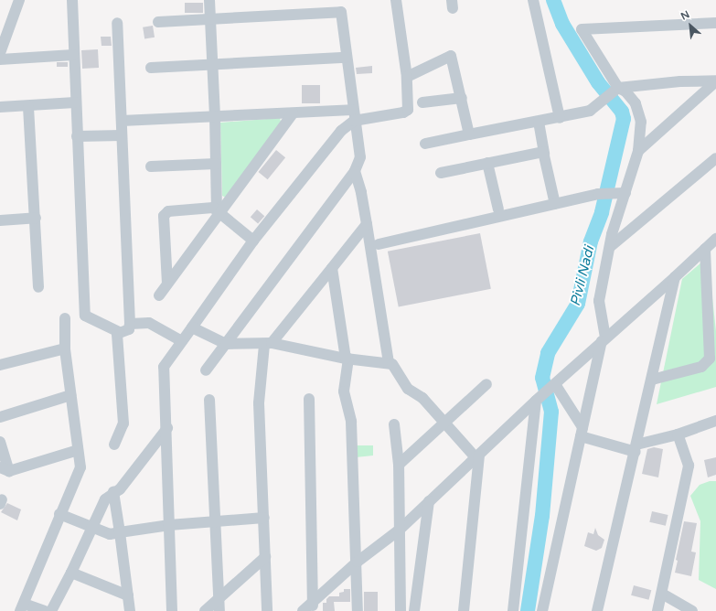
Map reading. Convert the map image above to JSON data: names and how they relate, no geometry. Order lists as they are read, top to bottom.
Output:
{
  "water": ["Pivli Nadi"],
  "north": "top left"
}
